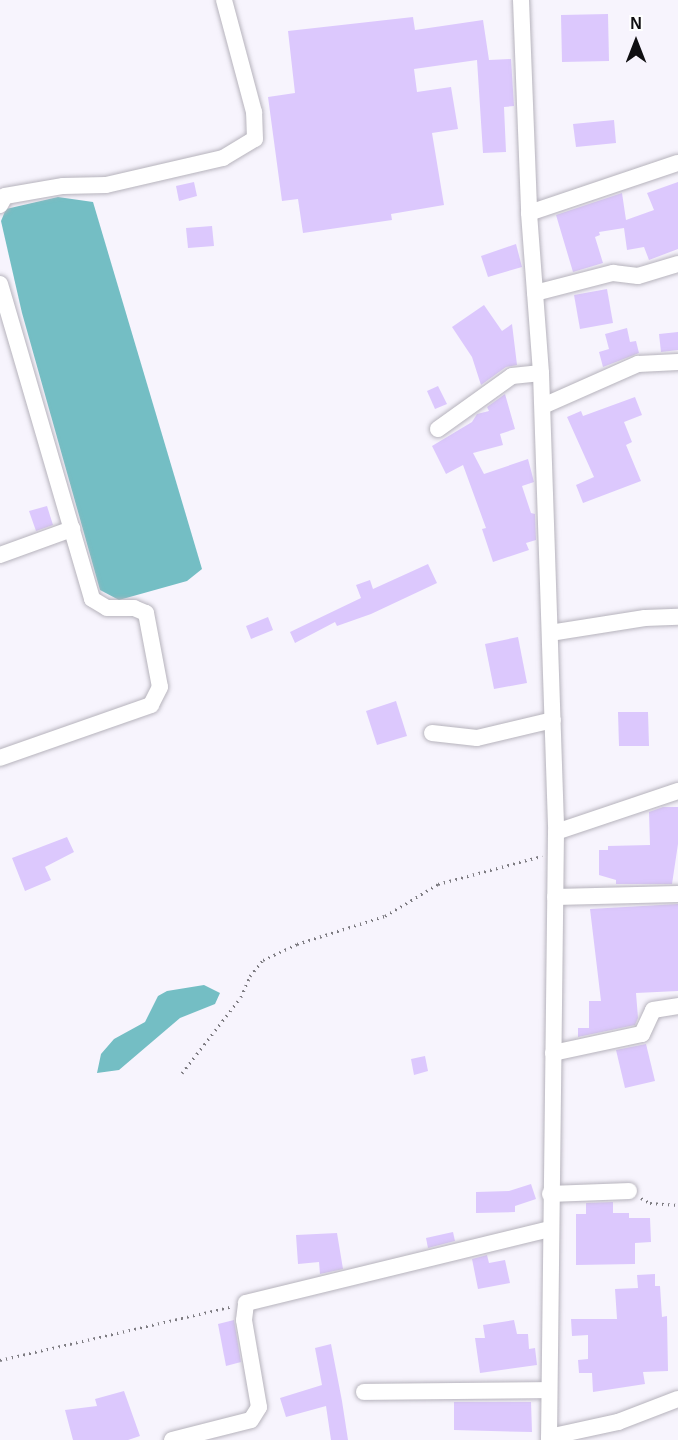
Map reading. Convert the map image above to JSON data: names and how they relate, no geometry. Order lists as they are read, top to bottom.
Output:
{
  "north": "top"
}
